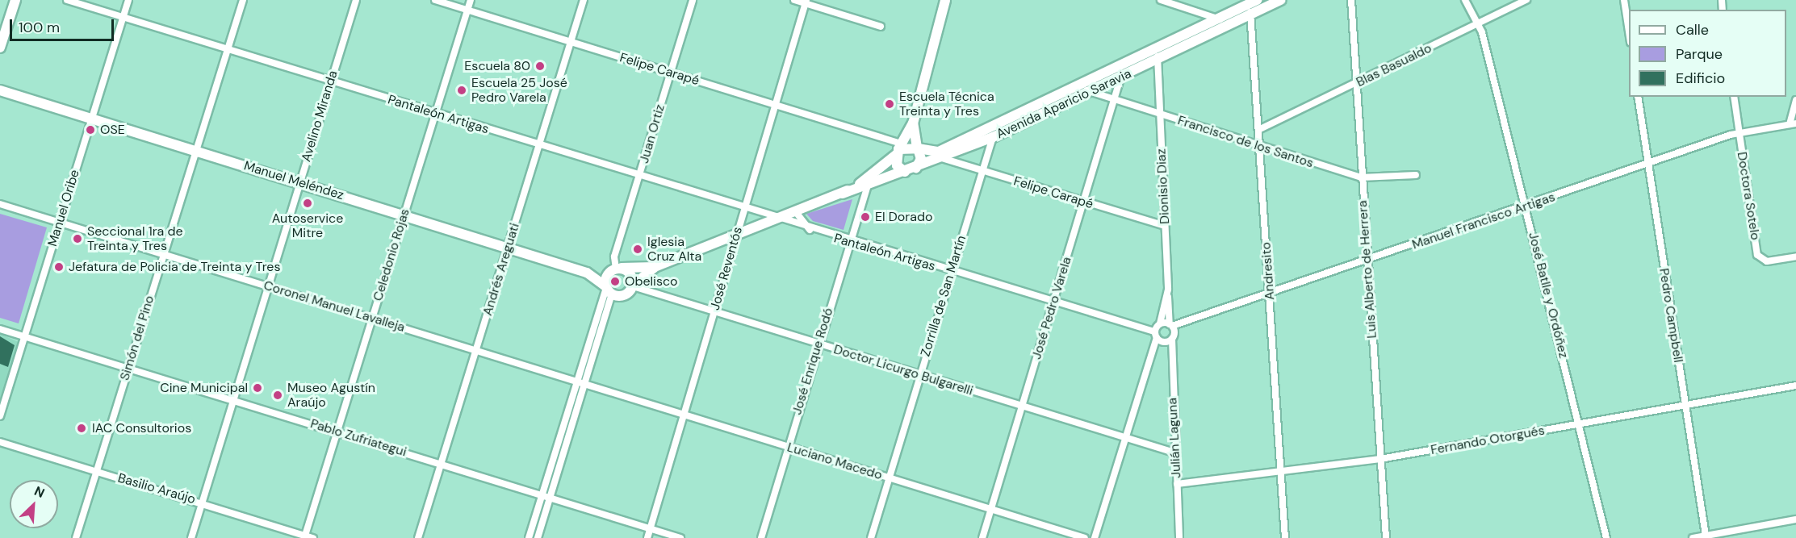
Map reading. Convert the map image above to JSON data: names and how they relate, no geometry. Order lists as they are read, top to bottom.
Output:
{
  "streets": {
    "street": [
      "Blas Basualdo",
      "Felipe Carapé",
      "Avenida Aparicio Saravia",
      "Pantaleón Artigas",
      "Avelino Miranda",
      "Juan Ortiz",
      "Francisco de los Santos",
      "Manuel Meléndez",
      "Dionisio Diaz",
      "Doctora Sotelo",
      "Manuel Oribe",
      "Manuel Francisco Artigas",
      "Celedonio Rojas",
      "José Reventós",
      "Andrés Areguati",
      "Luis Alberto de Herrera",
      "Andresito",
      "José Batlle y Ordóñez",
      "Zorrilla de San Martín",
      "Coronel Manuel Lavalleja",
      "José Pedro Varela",
      "Pedro Campbell",
      "Simón del Pino",
      "José Enrique Rodó",
      "Doctor Licurgo Bulgarelli",
      "Pablo Zufriategui",
      "Julián Laguna",
      "Fernando Otorgués",
      "Luciano Macedo",
      "Basilio Araújo"
    ]
  },
  "crossings": [
    ["Blas Basualdo", "Luis Alberto de Herrera"],
    ["Blas Basualdo", "Andresito"],
    ["Blas Basualdo", "José Batlle y Ordóñez"],
    ["Felipe Carapé", "Avenida Aparicio Saravia"],
    ["Felipe Carapé", "Juan Ortiz"],
    ["Felipe Carapé", "Dionisio Diaz"],
    ["Felipe Carapé", "Celedonio Rojas"],
    ["Felipe Carapé", "José Reventós"],
    ["Felipe Carapé", "Andrés Areguati"],
    ["Felipe Carapé", "Zorrilla de San Martín"],
    ["Felipe Carapé", "José Pedro Varela"],
    ["Avenida Aparicio Saravia", "Pantaleón Artigas"],
    ["Avenida Aparicio Saravia", "Juan Ortiz"],
    ["Avenida Aparicio Saravia", "Francisco de los Santos"],
    ["Avenida Aparicio Saravia", "Manuel Meléndez"],
    ["Avenida Aparicio Saravia", "Dionisio Diaz"],
    ["Avenida Aparicio Saravia", "José Reventós"],
    ["Avenida Aparicio Saravia", "Andresito"],
    ["Avenida Aparicio Saravia", "Zorrilla de San Martín"],
    ["Avenida Aparicio Saravia", "José Pedro Varela"],
    ["Avenida Aparicio Saravia", "José Enrique Rodó"],
    ["Avenida Aparicio Saravia", "Doctor Licurgo Bulgarelli"],
    ["Pantaleón Artigas", "Avelino Miranda"],
    ["Pantaleón Artigas", "Juan Ortiz"],
    ["Pantaleón Artigas", "Manuel Oribe"],
    ["Pantaleón Artigas", "Celedonio Rojas"],
    ["Pantaleón Artigas", "José Reventós"],
    ["Pantaleón Artigas", "Andrés Areguati"],
    ["Pantaleón Artigas", "Zorrilla de San Martín"],
    ["Pantaleón Artigas", "José Pedro Varela"],
    ["Pantaleón Artigas", "Simón del Pino"],
    ["Pantaleón Artigas", "José Enrique Rodó"],
    ["Pantaleón Artigas", "Julián Laguna"],
    ["Avelino Miranda", "Manuel Meléndez"],
    ["Avelino Miranda", "Coronel Manuel Lavalleja"],
    ["Avelino Miranda", "Pablo Zufriategui"],
    ["Avelino Miranda", "Basilio Araújo"],
    ["Juan Ortiz", "Manuel Meléndez"],
    ["Francisco de los Santos", "Dionisio Diaz"],
    ["Francisco de los Santos", "Luis Alberto de Herrera"],
    ["Francisco de los Santos", "Andresito"],
    ["Francisco de los Santos", "José Pedro Varela"],
    ["Manuel Meléndez", "Manuel Oribe"],
    ["Manuel Meléndez", "Celedonio Rojas"],
    ["Manuel Meléndez", "Andrés Areguati"],
    ["Manuel Meléndez", "Simón del Pino"],
    ["Doctora Sotelo", "Manuel Francisco Artigas"],
    ["Manuel Oribe", "Coronel Manuel Lavalleja"],
    ["Manuel Oribe", "Pablo Zufriategui"],
    ["Manuel Francisco Artigas", "Luis Alberto de Herrera"],
    ["Manuel Francisco Artigas", "Andresito"],
    ["Manuel Francisco Artigas", "José Batlle y Ordóñez"],
    ["Manuel Francisco Artigas", "Pedro Campbell"],
    ["Manuel Francisco Artigas", "Julián Laguna"],
    ["Celedonio Rojas", "Coronel Manuel Lavalleja"],
    ["Celedonio Rojas", "Pablo Zufriategui"],
    ["Celedonio Rojas", "Basilio Araújo"],
    ["José Reventós", "Doctor Licurgo Bulgarelli"],
    ["José Reventós", "Pablo Zufriategui"],
    ["José Reventós", "Luciano Macedo"],
    ["Andrés Areguati", "Coronel Manuel Lavalleja"],
    ["Andrés Areguati", "Pablo Zufriategui"],
    ["Luis Alberto de Herrera", "Fernando Otorgués"],
    ["Andresito", "Fernando Otorgués"],
    ["José Batlle y Ordóñez", "Fernando Otorgués"],
    ["Zorrilla de San Martín", "Doctor Licurgo Bulgarelli"],
    ["Zorrilla de San Martín", "Luciano Macedo"],
    ["Coronel Manuel Lavalleja", "Simón del Pino"],
    ["Coronel Manuel Lavalleja", "Luciano Macedo"],
    ["José Pedro Varela", "Doctor Licurgo Bulgarelli"],
    ["José Pedro Varela", "Luciano Macedo"],
    ["Pedro Campbell", "Fernando Otorgués"],
    ["Simón del Pino", "Pablo Zufriategui"],
    ["Simón del Pino", "Basilio Araújo"],
    ["José Enrique Rodó", "Doctor Licurgo Bulgarelli"],
    ["José Enrique Rodó", "Luciano Macedo"],
    ["Doctor Licurgo Bulgarelli", "Julián Laguna"],
    ["Julián Laguna", "Fernando Otorgués"]
  ],
  "places": [
    "Escuela 80",
    "Escuela 25 José Pedro Varela",
    "Escuela Técnica Treinta y Tres",
    "OSE",
    "Autoservice Mitre",
    "El Dorado",
    "Seccional 1ra de Treinta y Tres",
    "Iglesia Cruz Alta",
    "Jefatura de Policia de Treinta y Tres",
    "Obelisco",
    "Cine Municipal",
    "Museo Agustín Araújo",
    "IAC Consultorios"
  ],
  "legend": ["Calle", "Parque", "Edificio"],
  "scale_bar": "100 m",
  "north": "top right"
}
